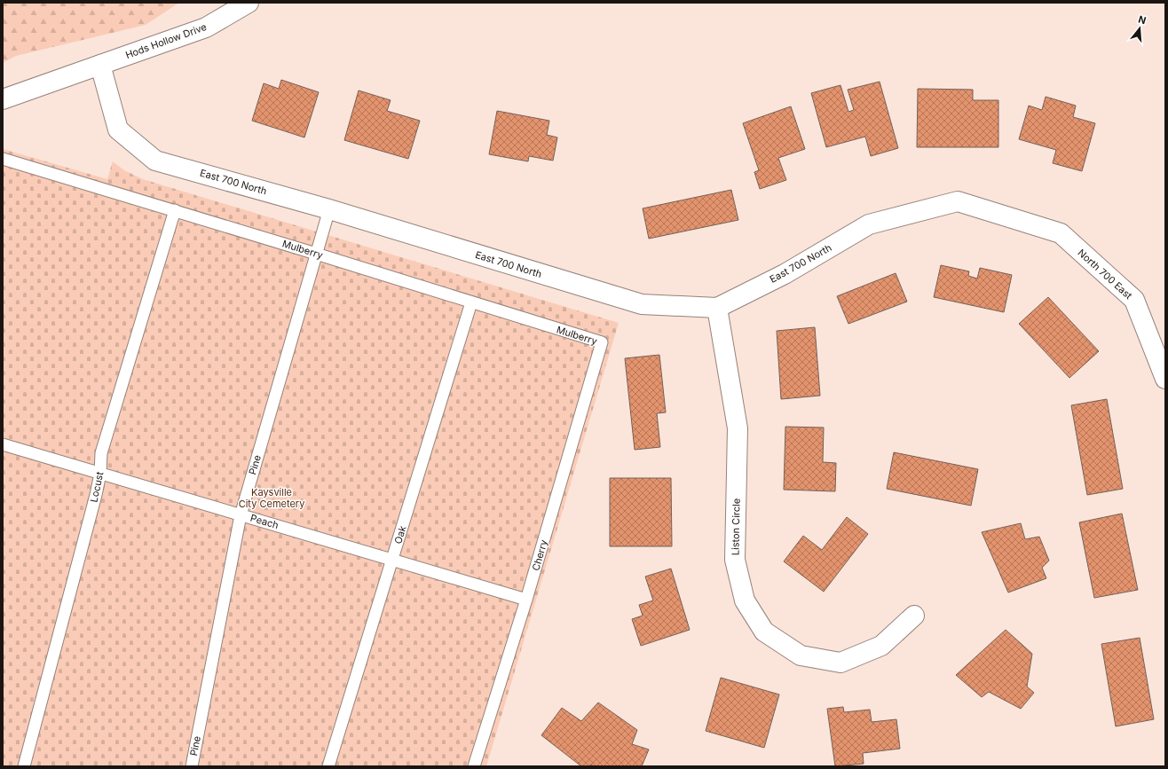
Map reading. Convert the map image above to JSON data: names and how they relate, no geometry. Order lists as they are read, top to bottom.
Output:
{
  "streets": {
    "street": [
      "Hods Hollow Drive",
      "East 700 North",
      "North 700 East",
      "Liston Circle"
    ],
    "lane": [
      "Mulberry",
      "Pine",
      "Locust",
      "Peach",
      "Oak",
      "Cherry"
    ]
  },
  "crossings": [
    ["Hods Hollow Drive", "East 700 North"],
    ["East 700 North", "North 700 East"],
    ["East 700 North", "Pine"],
    ["East 700 North", "Liston Circle"],
    ["Mulberry", "Pine"],
    ["Mulberry", "Locust"],
    ["Mulberry", "Oak"],
    ["Mulberry", "Cherry"],
    ["Pine", "Peach"],
    ["Locust", "Peach"],
    ["Peach", "Oak"],
    ["Peach", "Cherry"]
  ],
  "parks": ["Kaysville City Cemetery"],
  "north": "top"
}
